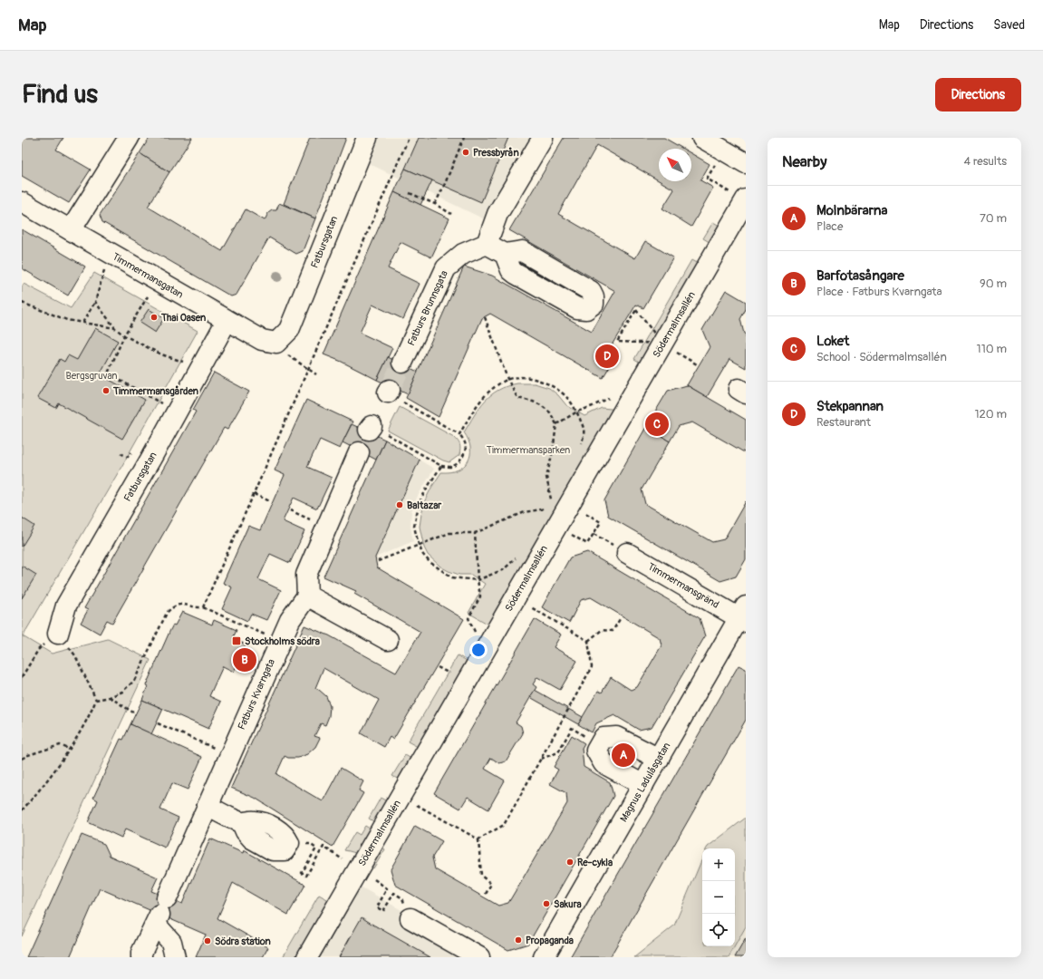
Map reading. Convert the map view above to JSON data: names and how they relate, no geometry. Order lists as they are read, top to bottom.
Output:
{
  "streets": {
    "street": [
      "Fatbursgatan",
      "Timmermansgatan",
      "Fatburs Brunnsgata",
      "Södermalmsallén",
      "Timmermansgränd",
      "Fatburs Kvarngata",
      "Magnus Ladulåsgatan"
    ]
  },
  "crossings": [
    ["Fatbursgatan", "Timmermansgatan"],
    ["Timmermansgränd", "Magnus Ladulåsgatan"]
  ],
  "parks": ["Bergsgruvan", "Timmermansparken"],
  "places": {
    "other": [
      "Pressbyrån",
      "Thai Oasen",
      "Timmermansgården",
      "Baltazar",
      "Re-cykla",
      "Sakura",
      "Propaganda",
      "Södra station"
    ],
    "transit": ["Stockholms södra"]
  },
  "north": "top left",
  "page": {
    "header": "Map",
    "nav": ["Map", "Directions", "Saved"],
    "buttons": "Directions",
    "title": "Find us",
    "heading": ["Nearby", "4 results"],
    "list": [
      {
        "mark": "A",
        "name": "Molnbärarna",
        "note": "Place",
        "value": "70 m"
      },
      {
        "mark": "B",
        "name": "Barfotasångare",
        "note": "Place · Fatburs Kvarngata",
        "value": "90 m"
      },
      {
        "mark": "C",
        "name": "Loket",
        "note": "School · Södermalmsallén",
        "value": "110 m"
      },
      {
        "mark": "D",
        "name": "Stekpannan",
        "note": "Restaurant",
        "value": "120 m"
      }
    ],
    "pins": [
      "D",
      "C",
      "B",
      "A"
    ],
    "map_buttons": ["+", "−"]
  }
}
